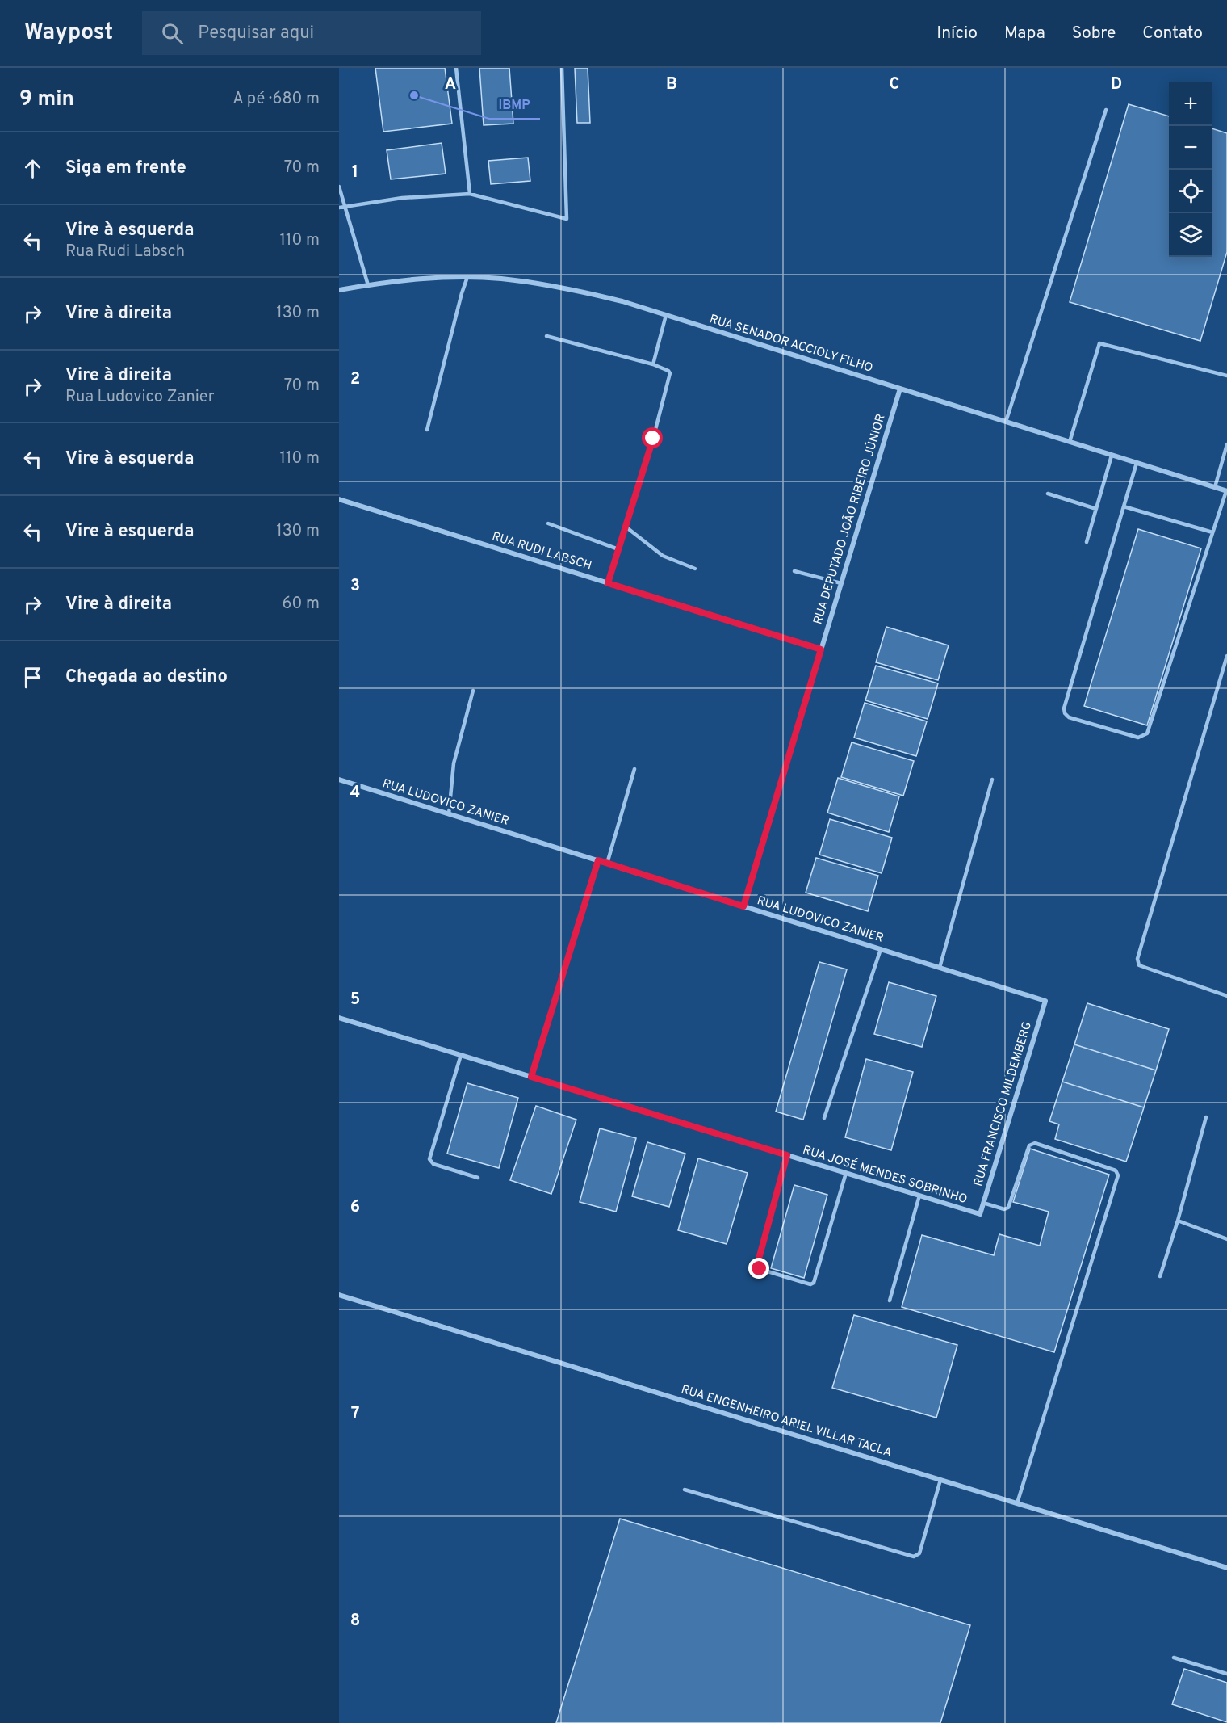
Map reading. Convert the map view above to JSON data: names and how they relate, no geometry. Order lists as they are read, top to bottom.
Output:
{
  "streets": {
    "street": [
      "RUA SENADOR ACCIOLY FILHO",
      "RUA DEPUTADO JOÃO RIBEIRO JÚNIOR",
      "RUA RUDI LABSCH",
      "RUA LUDOVICO ZANIER",
      "RUA FRANCISCO MILDEMBERG",
      "RUA JOSÉ MENDES SOBRINHO",
      "RUA ENGENHEIRO ARIEL VILLAR TACLA"
    ]
  },
  "crossings": [
    ["RUA SENADOR ACCIOLY FILHO", "RUA DEPUTADO JOÃO RIBEIRO JÚNIOR"],
    ["RUA DEPUTADO JOÃO RIBEIRO JÚNIOR", "RUA RUDI LABSCH"],
    ["RUA DEPUTADO JOÃO RIBEIRO JÚNIOR", "RUA LUDOVICO ZANIER"],
    ["RUA LUDOVICO ZANIER", "RUA FRANCISCO MILDEMBERG"],
    ["RUA FRANCISCO MILDEMBERG", "RUA JOSÉ MENDES SOBRINHO"]
  ],
  "places": ["IBMP"],
  "page": {
    "header": "Waypost",
    "search": "Pesquisar aqui",
    "nav": [
      "Início",
      "Mapa",
      "Sobre",
      "Contato"
    ],
    "heading": ["9 min", "A pé · 680 m"],
    "map_buttons": ["+", "−"],
    "list": [
      ["Siga em frente", "70 m"],
      ["Vire à esquerda", "Rua Rudi Labsch", "110 m"],
      ["Vire à direita", "130 m"],
      ["Vire à direita", "Rua Ludovico Zanier", "70 m"],
      ["Vire à esquerda", "110 m"],
      ["Vire à esquerda", "130 m"],
      ["Vire à direita", "60 m"],
      "Chegada ao destino"
    ]
  },
  "grid": {
    "columns": [
      "A",
      "B",
      "C",
      "D"
    ],
    "rows": [
      "1",
      "2",
      "3",
      "4",
      "5",
      "6",
      "7",
      "8"
    ]
  }
}
